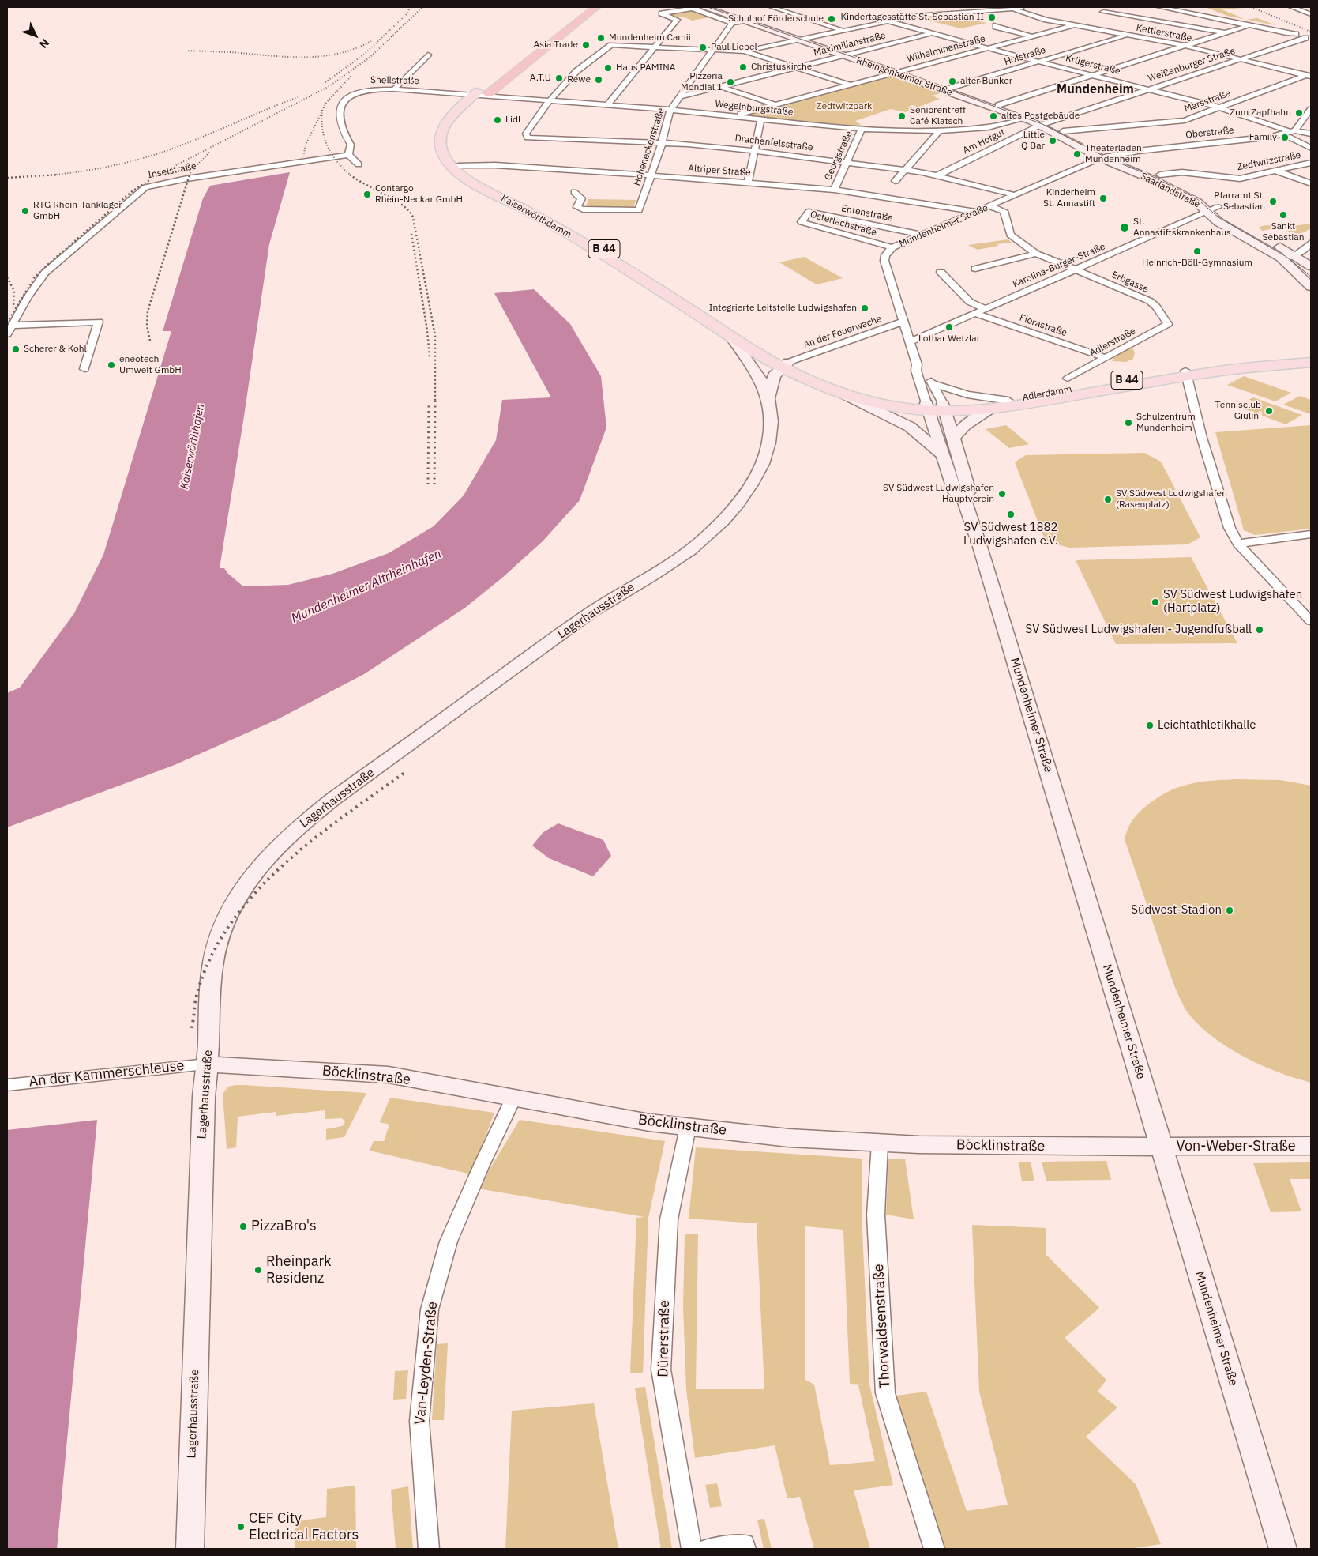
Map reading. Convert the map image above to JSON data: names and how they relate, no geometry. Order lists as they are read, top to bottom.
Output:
{
  "streets": {
    "highway": ["Kaiserwörthdamm", "B 44"],
    "main road": ["Adlerdamm"],
    "street": [
      "Kettlerstraße",
      "Maximilianstraße",
      "Wilhelminenstraße",
      "Hofstraße",
      "Krügerstraße",
      "Weißenburger Straße",
      "Rheingönheimer Straße",
      "Shellstraße",
      "Marsstraße",
      "Wegelnburgstraße",
      "Oberstraße",
      "Am Hofgut",
      "Drachenfelsstraße",
      "Hoheneckenstraße",
      "Georgstraße",
      "Zedtwitzstraße",
      "Inselstraße",
      "Altriper Straße",
      "Saarlandstraße",
      "Entenstraße",
      "Osterlachstraße",
      "Mundenheimer Straße",
      "Karolina-Burger-Straße",
      "Erbgasse",
      "Florastraße",
      "An der Feuerwache",
      "Adlerstraße",
      "Lagerhausstraße",
      "An der Kammerschleuse",
      "Böcklinstraße",
      "Von-Weber-Straße",
      "Thorwaldsenstraße",
      "Dürerstraße",
      "Van-Leyden-Straße"
    ]
  },
  "crossings": [
    ["Kettlerstraße", "Wilhelminenstraße"],
    ["Kettlerstraße", "Hofstraße"],
    ["Kettlerstraße", "Weißenburger Straße"],
    ["Kettlerstraße", "Marsstraße"],
    ["Maximilianstraße", "Krügerstraße"],
    ["Maximilianstraße", "Rheingönheimer Straße"],
    ["Maximilianstraße", "Hoheneckenstraße"],
    ["Wilhelminenstraße", "Krügerstraße"],
    ["Wilhelminenstraße", "Rheingönheimer Straße"],
    ["Wilhelminenstraße", "Wegelnburgstraße"],
    ["Hofstraße", "Krügerstraße"],
    ["Hofstraße", "Rheingönheimer Straße"],
    ["Krügerstraße", "Weißenburger Straße"],
    ["Krügerstraße", "Marsstraße"],
    ["Krügerstraße", "Oberstraße"],
    ["Weißenburger Straße", "Rheingönheimer Straße"],
    ["Weißenburger Straße", "Am Hofgut"],
    ["Rheingönheimer Straße", "Marsstraße"],
    ["Rheingönheimer Straße", "Wegelnburgstraße"],
    ["Rheingönheimer Straße", "Oberstraße"],
    ["Rheingönheimer Straße", "Am Hofgut"],
    ["Rheingönheimer Straße", "Saarlandstraße"],
    ["Rheingönheimer Straße", "Mundenheimer Straße"],
    ["Shellstraße", "Wegelnburgstraße"],
    ["Shellstraße", "Inselstraße"],
    ["Shellstraße", "Kaiserwörthdamm"],
    ["Wegelnburgstraße", "Drachenfelsstraße"],
    ["Wegelnburgstraße", "Hoheneckenstraße"],
    ["Wegelnburgstraße", "Georgstraße"],
    ["Wegelnburgstraße", "Kaiserwörthdamm"],
    ["Oberstraße", "Saarlandstraße"],
    ["Oberstraße", "Mundenheimer Straße"],
    ["Am Hofgut", "Drachenfelsstraße"],
    ["Drachenfelsstraße", "Hoheneckenstraße"],
    ["Drachenfelsstraße", "Georgstraße"],
    ["Drachenfelsstraße", "Mundenheimer Straße"],
    ["Hoheneckenstraße", "Altriper Straße"],
    ["Georgstraße", "Altriper Straße"],
    ["Zedtwitzstraße", "Saarlandstraße"],
    ["Altriper Straße", "Kaiserwörthdamm"],
    ["Altriper Straße", "Mundenheimer Straße"],
    ["Saarlandstraße", "Mundenheimer Straße"],
    ["Saarlandstraße", "Karolina-Burger-Straße"],
    ["Entenstraße", "Osterlachstraße"],
    ["Entenstraße", "Mundenheimer Straße"],
    ["Kaiserwörthdamm", "B 44"],
    ["Kaiserwörthdamm", "An der Feuerwache"],
    ["Kaiserwörthdamm", "Adlerdamm"],
    ["Kaiserwörthdamm", "Lagerhausstraße"],
    ["Osterlachstraße", "Mundenheimer Straße"],
    ["Mundenheimer Straße", "B 44"],
    ["Mundenheimer Straße", "Karolina-Burger-Straße"],
    ["Mundenheimer Straße", "Erbgasse"],
    ["Mundenheimer Straße", "An der Feuerwache"],
    ["Mundenheimer Straße", "Adlerdamm"],
    ["Mundenheimer Straße", "Böcklinstraße"],
    ["Mundenheimer Straße", "Von-Weber-Straße"],
    ["B 44", "An der Feuerwache"],
    ["B 44", "Adlerdamm"],
    ["B 44", "Lagerhausstraße"],
    ["Karolina-Burger-Straße", "Erbgasse"],
    ["Karolina-Burger-Straße", "Florastraße"],
    ["Erbgasse", "Adlerstraße"],
    ["Florastraße", "Adlerstraße"],
    ["An der Feuerwache", "Adlerdamm"],
    ["An der Feuerwache", "Lagerhausstraße"],
    ["Adlerdamm", "Lagerhausstraße"],
    ["Lagerhausstraße", "An der Kammerschleuse"],
    ["Lagerhausstraße", "Böcklinstraße"],
    ["An der Kammerschleuse", "Böcklinstraße"],
    ["Böcklinstraße", "Von-Weber-Straße"],
    ["Böcklinstraße", "Thorwaldsenstraße"],
    ["Böcklinstraße", "Dürerstraße"],
    ["Böcklinstraße", "Van-Leyden-Straße"]
  ],
  "districts": ["Mundenheim"],
  "water": ["Kaiserwörthhafen", "Mundenheimer Altrheinhafen"],
  "parks": ["Zedtwitzpark"],
  "places": [
    "Kindertagesstätte St. Sebastian II",
    "Schulhof Förderschule",
    "Mundenheim Camii",
    "Asia Trade",
    "Paul Liebel",
    "Christuskirche",
    "Haus PAMINA",
    "A.T.U",
    "Rewe",
    "alter Bunker",
    "Pizzeria Mondial 1",
    "Zum Zapfhahn",
    "Seniorentreff Café Klatsch",
    "altes Postgebäude",
    "Lidl",
    "Family",
    "Little Q Bar",
    "Theaterladen Mundenheim",
    "Contargo Rhein-Neckar GmbH",
    "Kinderheim St. Annastift",
    "Pfarramt St. Sebastian",
    "RTG Rhein-Tanklager GmbH",
    "Sankt Sebastian",
    "St. Annastiftskrankenhaus",
    "Heinrich-Böll-Gymnasium",
    "Integrierte Leitstelle Ludwigshafen",
    "Lothar Wetzlar",
    "Scherer & Kohl",
    "eneotech Umwelt GmbH",
    "Tennisclub Giulini",
    "Schulzentrum Mundenheim",
    "SV Südwest Ludwigshafen - Hauptverein",
    "SV Südwest Ludwigshafen (Rasenplatz)",
    "SV Südwest 1882 Ludwigshafen e.V.",
    "SV Südwest Ludwigshafen (Hartplatz)",
    "SV Südwest Ludwigshafen - Jugendfußball",
    "Leichtathletikhalle",
    "Südwest-Stadion",
    "PizzaBro's",
    "Rheinpark Residenz",
    "CEF City Electrical Factors"
  ],
  "north": "bottom right"
}
